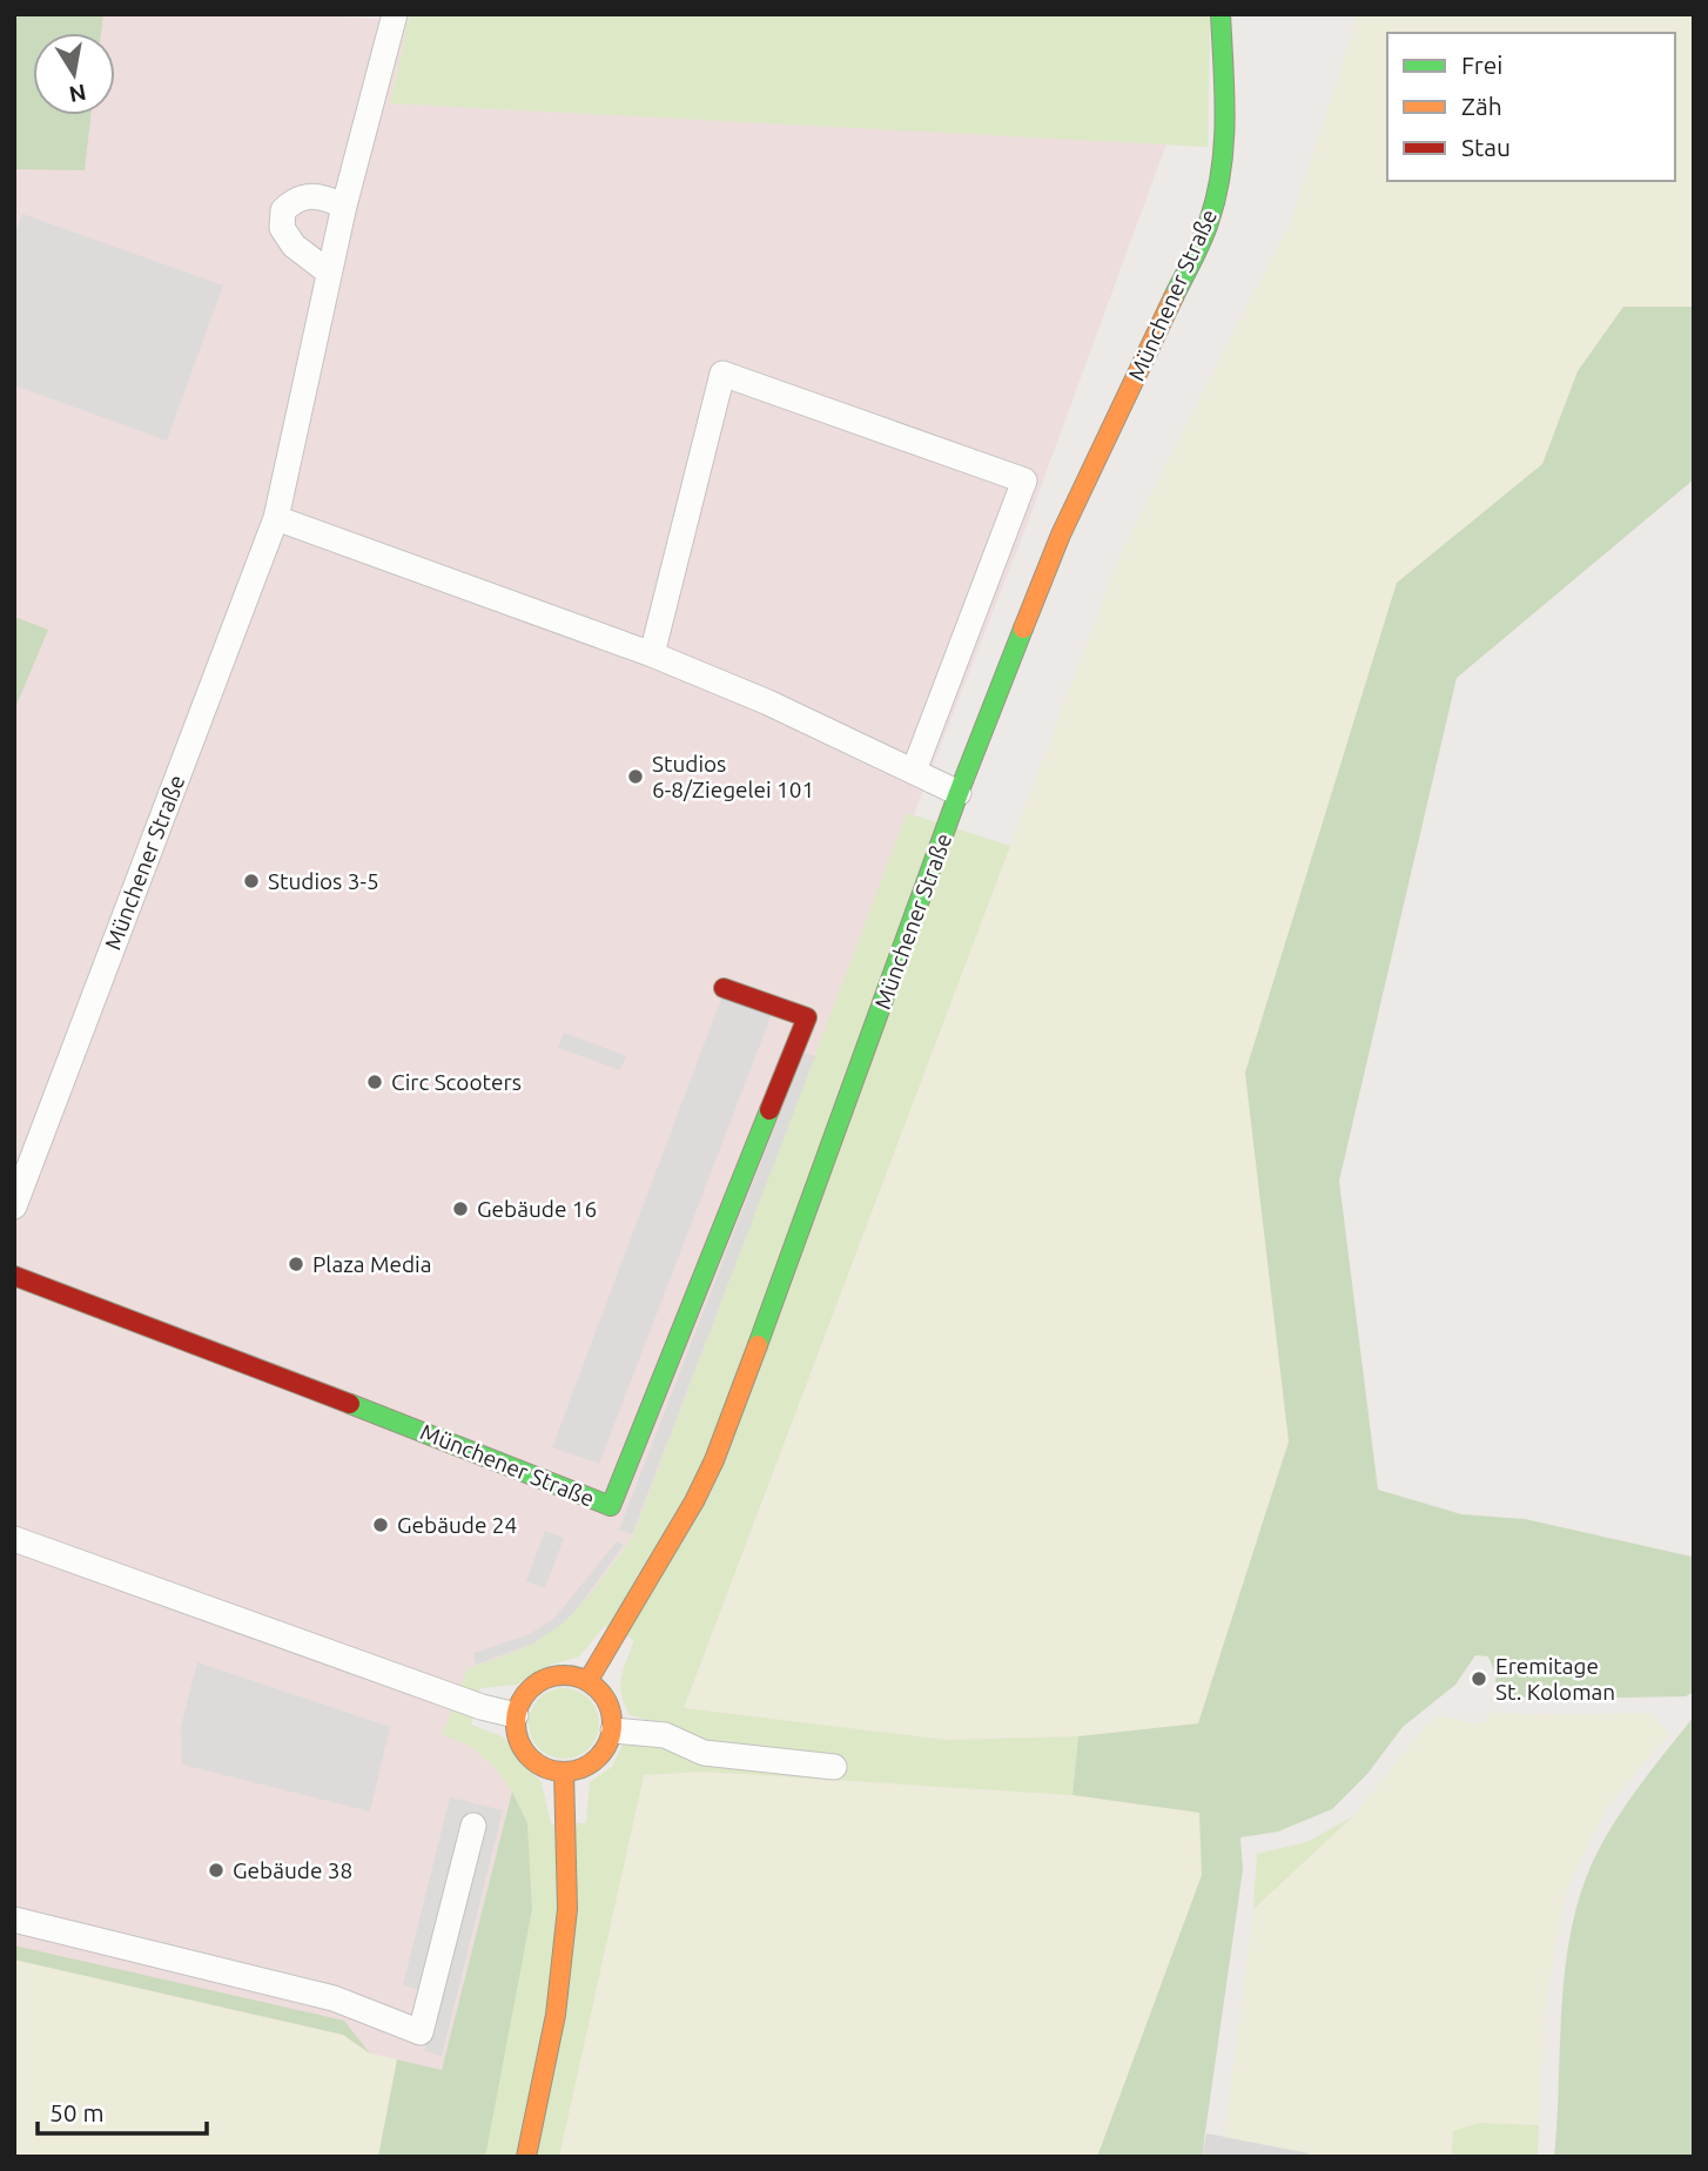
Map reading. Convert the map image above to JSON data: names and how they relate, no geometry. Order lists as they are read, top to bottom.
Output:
{
  "streets": {
    "main road": ["Münchener Straße"]
  },
  "places": [
    "Studios 6-8/Ziegelei 101",
    "Studios 3-5",
    "Circ Scooters",
    "Gebäude 16",
    "Plaza Media",
    "Gebäude 24",
    "Eremitage St. Koloman",
    "Gebäude 38"
  ],
  "legend": ["Frei", "Zäh", "Stau"],
  "scale_bar": "50 m",
  "north": "bottom"
}
